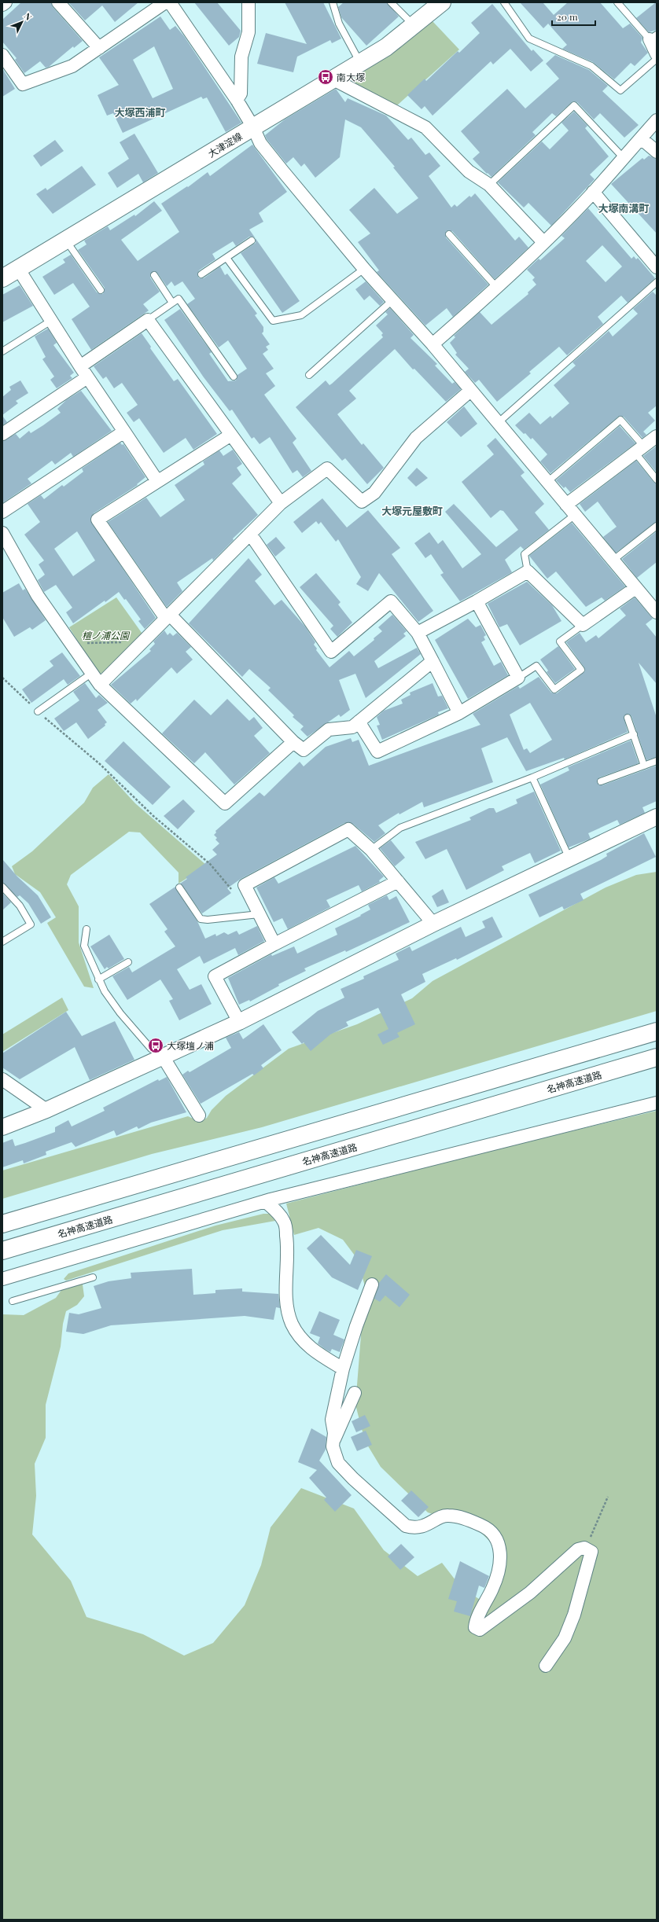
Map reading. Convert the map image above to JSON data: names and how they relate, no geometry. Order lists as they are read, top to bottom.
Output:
{
  "streets": {
    "main road": ["大津淀線", "名神高速道路"]
  },
  "districts": ["大塚西浦町", "大塚南溝町", "大塚元屋敷町"],
  "parks": ["檀ノ浦公園"],
  "places": {
    "bus stop": ["南大塚", "大塚壇ノ浦"]
  },
  "scale_bar": "20 m",
  "north": "top right"
}
